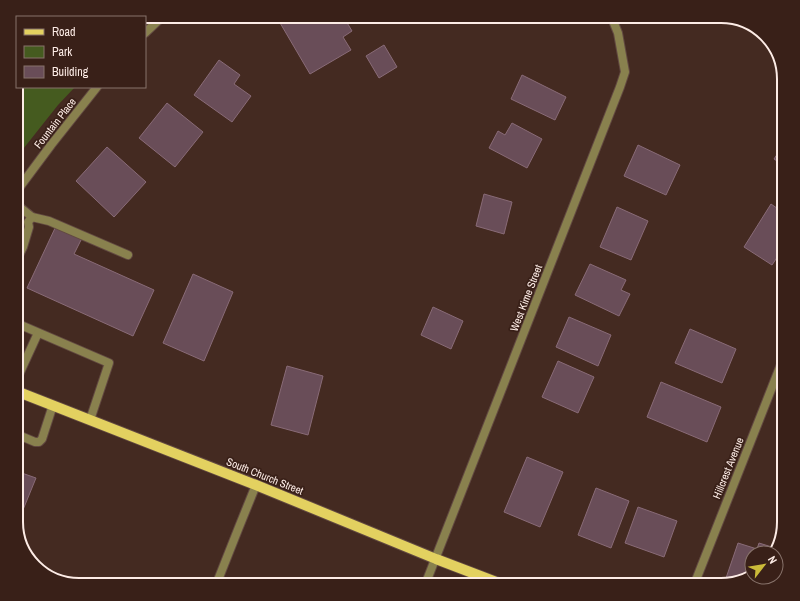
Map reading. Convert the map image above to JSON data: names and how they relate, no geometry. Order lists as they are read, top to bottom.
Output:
{
  "streets": {
    "main road": ["South Church Street"],
    "street": ["Fountain Place", "West Kime Street", "Hillcrest Avenue"]
  },
  "crossings": [
    ["West Kime Street", "South Church Street"]
  ],
  "legend": ["Road", "Park", "Building"],
  "north": "top right"
}
